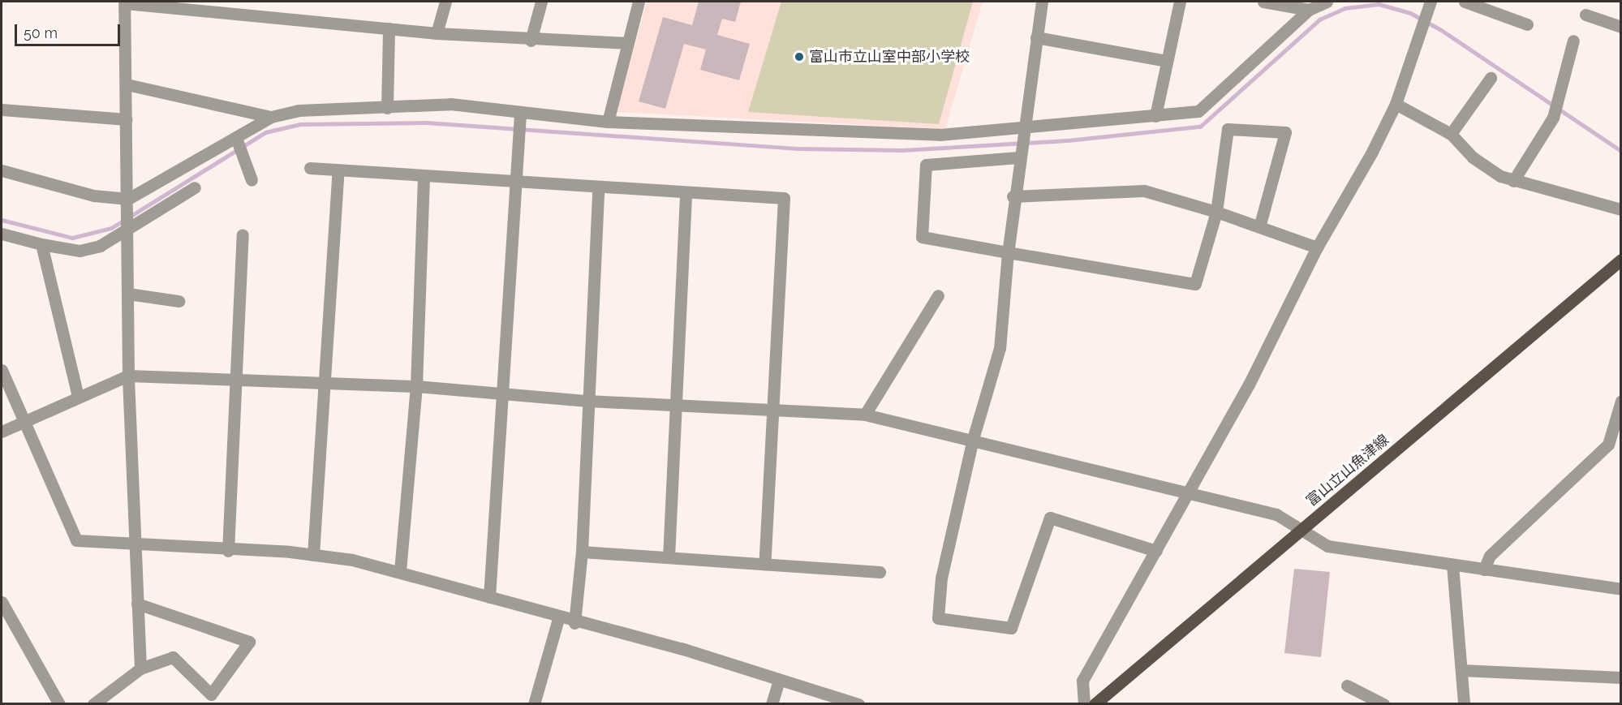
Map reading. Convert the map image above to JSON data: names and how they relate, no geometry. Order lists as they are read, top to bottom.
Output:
{
  "streets": {
    "main road": ["富山立山魚津線"]
  },
  "places": ["富山市立山室中部小学校"],
  "scale_bar": "50 m"
}
